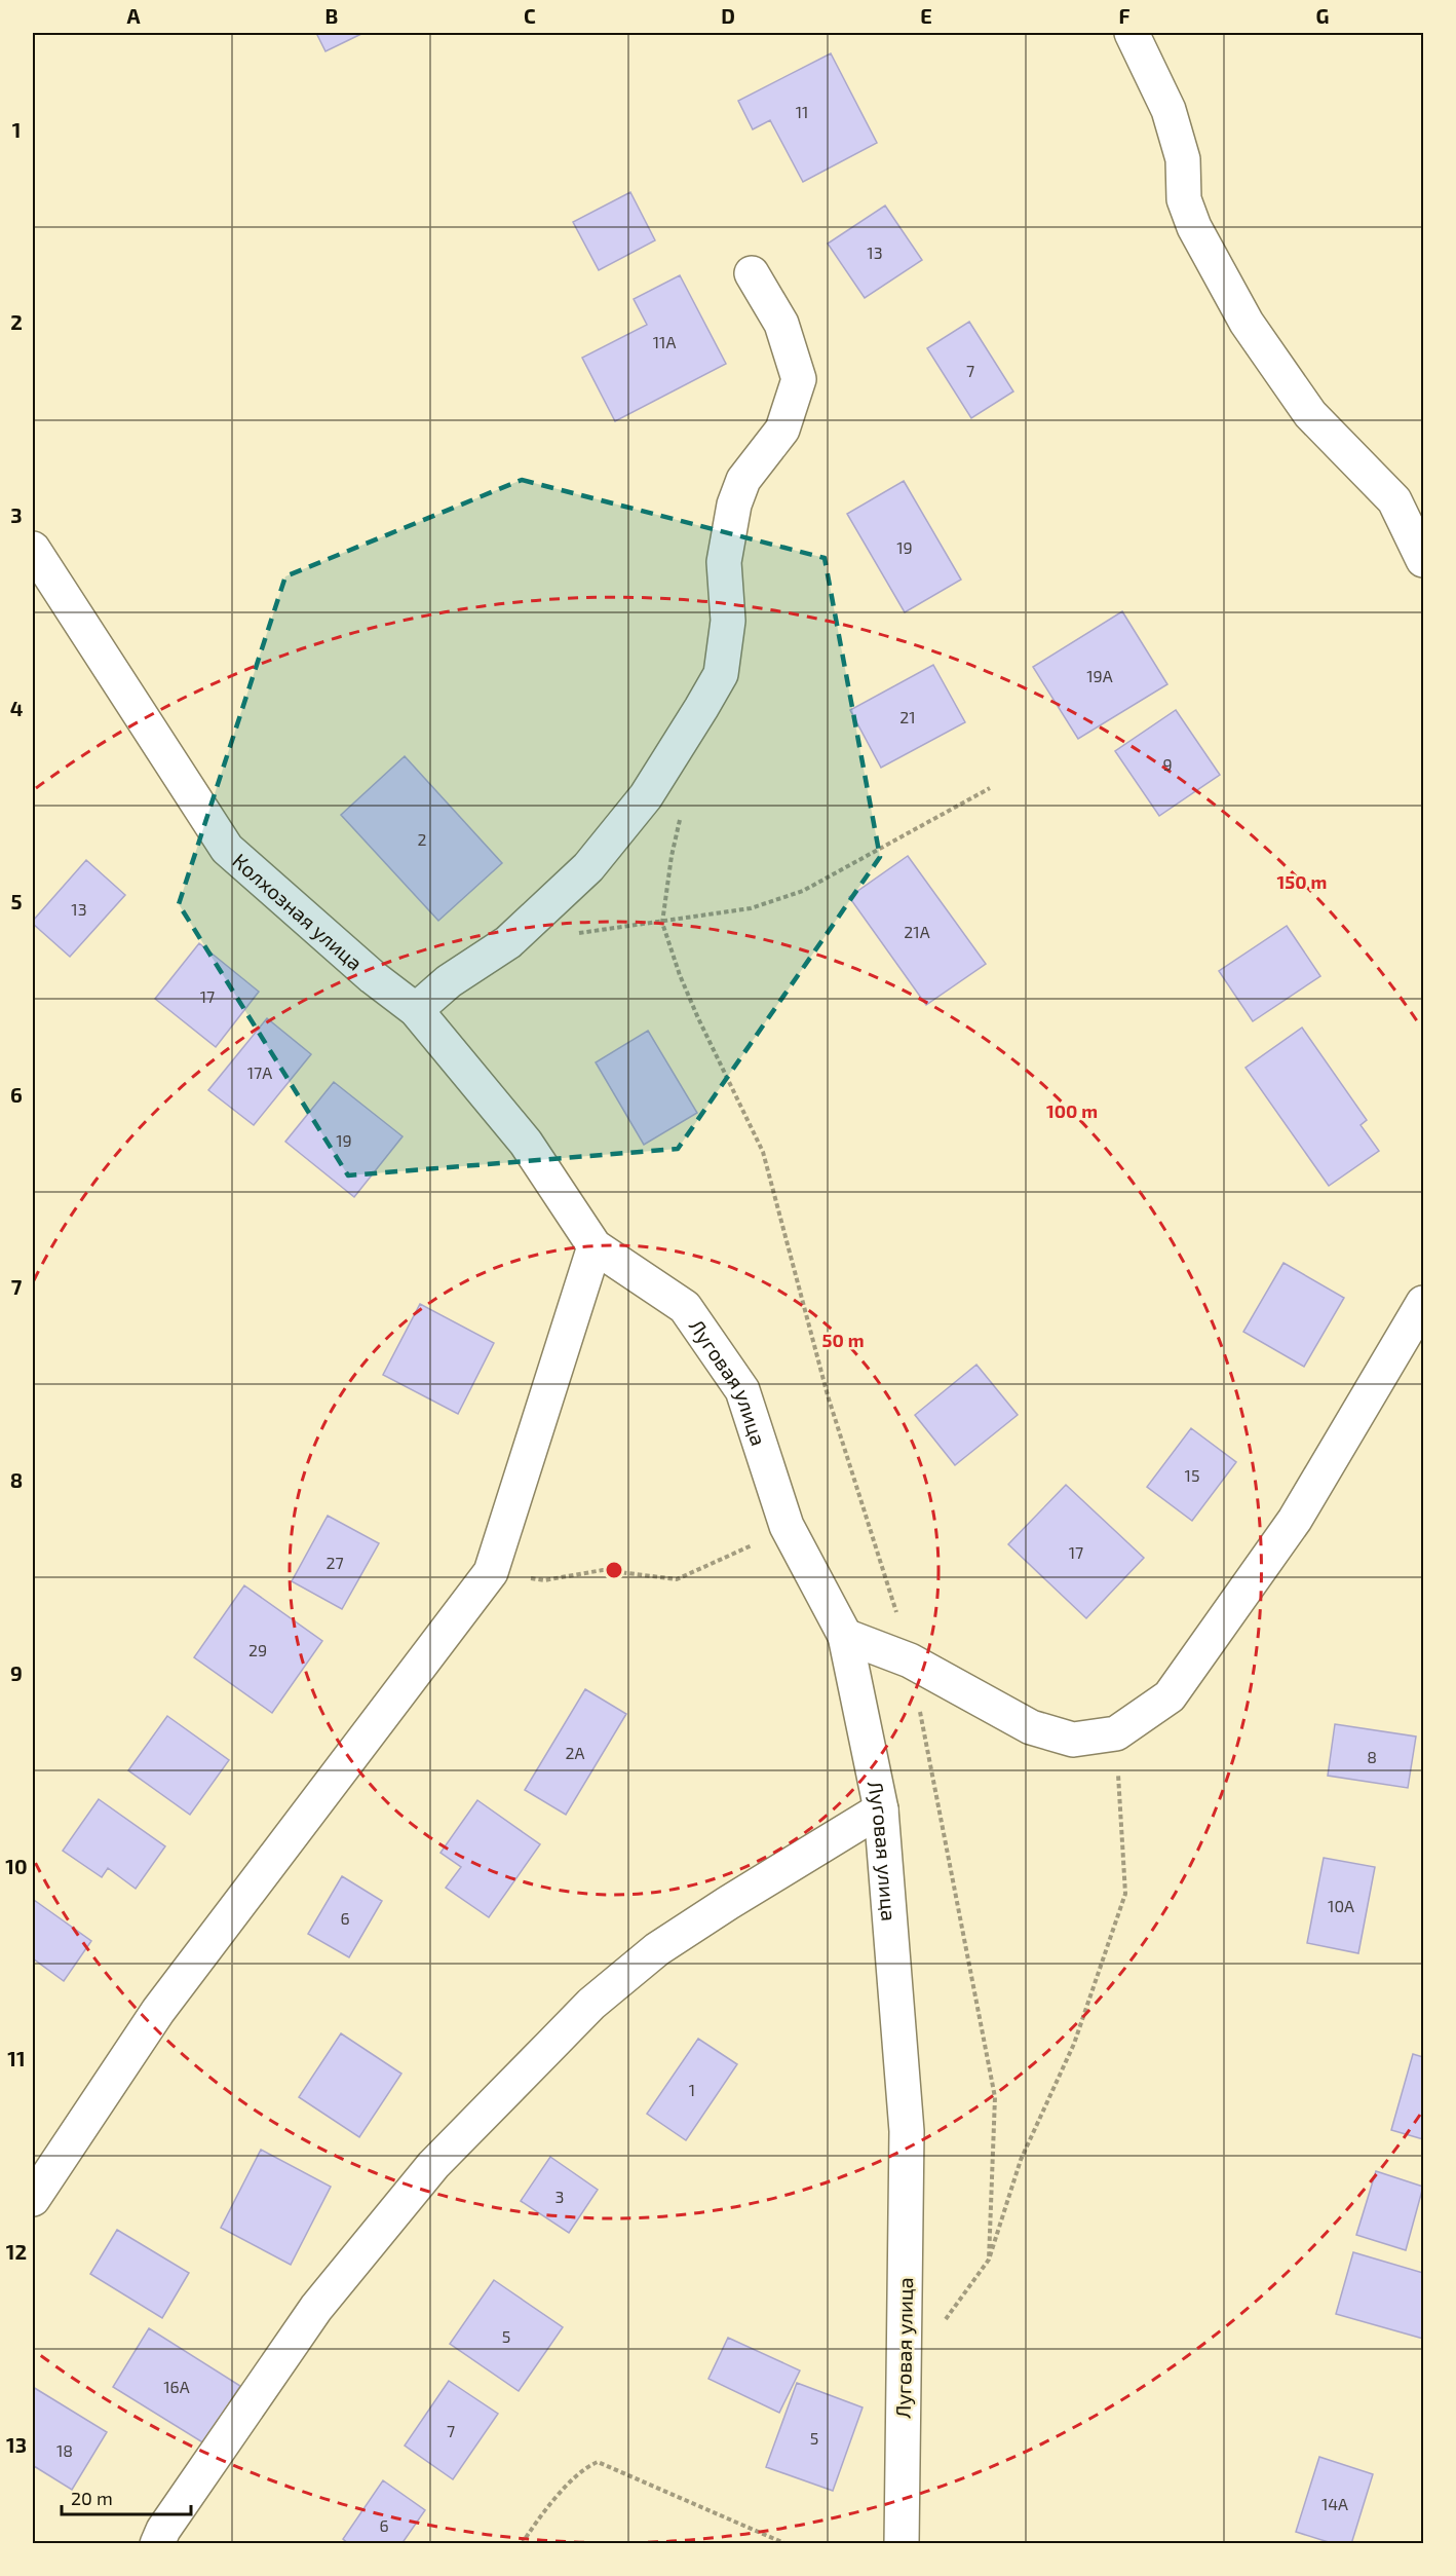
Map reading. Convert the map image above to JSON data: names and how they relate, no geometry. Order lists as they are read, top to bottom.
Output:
{
  "streets": {
    "street": ["Колхозная улица", "Луговая улица"]
  },
  "crossings": [
    ["Колхозная улица", "Луговая улица"]
  ],
  "house_numbers": [
    "11",
    "13",
    "11А",
    "7",
    "19",
    "19А",
    "21",
    "9",
    "2",
    "13",
    "21А",
    "17",
    "17А",
    "19",
    "15",
    "17",
    "27",
    "29",
    "2А",
    "8",
    "10А",
    "6",
    "1",
    "3",
    "5",
    "16А",
    "7",
    "5",
    "18",
    "14А",
    "6"
  ],
  "scale_bar": "20 m",
  "grid": {
    "columns": [
      "A",
      "B",
      "C",
      "D",
      "E",
      "F",
      "G"
    ],
    "rows": [
      "1",
      "2",
      "3",
      "4",
      "5",
      "6",
      "7",
      "8",
      "9",
      "10",
      "11",
      "12",
      "13"
    ]
  },
  "rings": ["150 m", "100 m", "50 m"]
}
